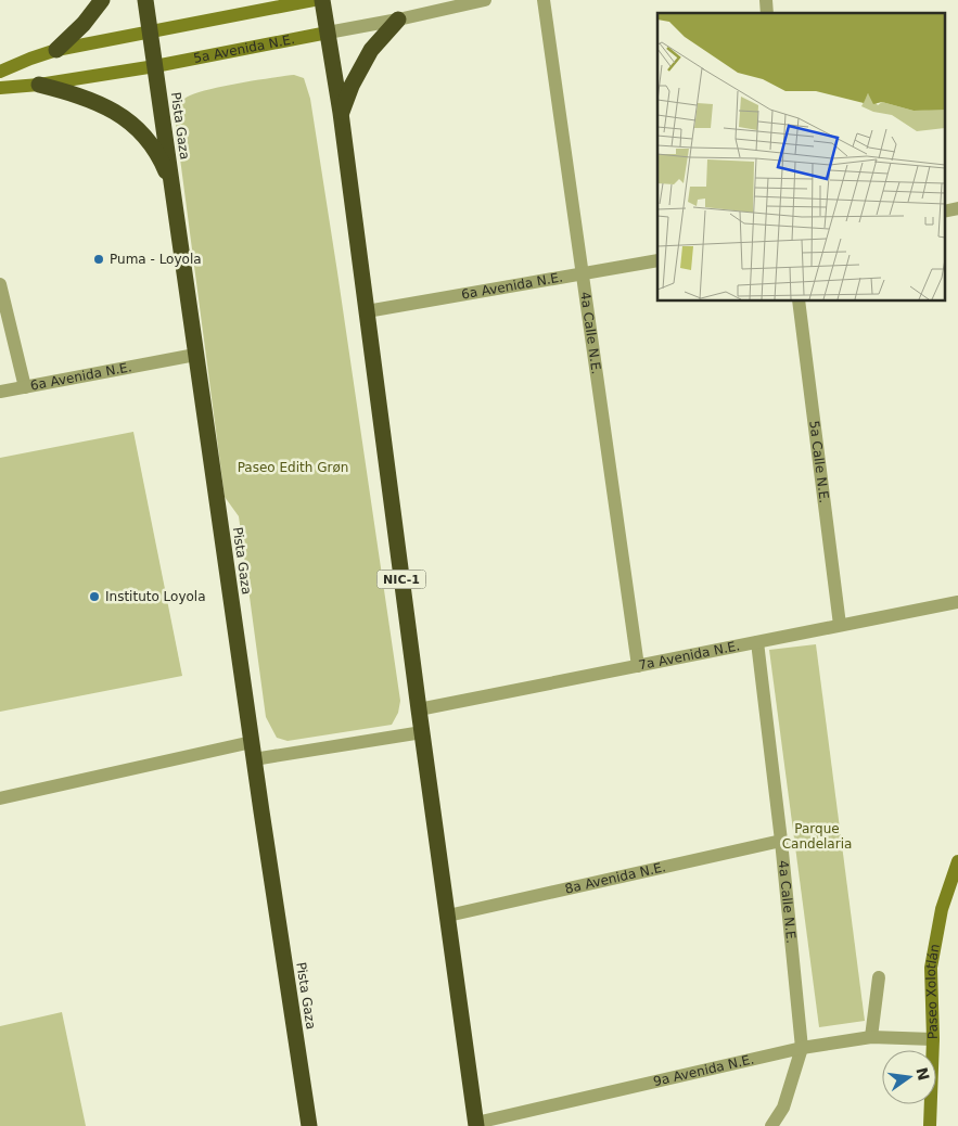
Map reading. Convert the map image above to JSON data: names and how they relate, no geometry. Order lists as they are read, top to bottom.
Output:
{
  "streets": {
    "highway": ["Pista Gaza", "NIC-1"],
    "street": [
      "5a Avenida N.E.",
      "6a Avenida N.E.",
      "4a Calle N.E.",
      "5a Calle N.E.",
      "7a Avenida N.E.",
      "8a Avenida N.E.",
      "Paseo Xolotlán",
      "9a Avenida N.E."
    ]
  },
  "crossings": [
    ["5a Avenida N.E.", "Pista Gaza"],
    ["5a Avenida N.E.", "NIC-1"],
    ["Pista Gaza", "6a Avenida N.E."],
    ["6a Avenida N.E.", "4a Calle N.E."],
    ["6a Avenida N.E.", "NIC-1"],
    ["4a Calle N.E.", "7a Avenida N.E."],
    ["4a Calle N.E.", "8a Avenida N.E."],
    ["4a Calle N.E.", "9a Avenida N.E."],
    ["5a Calle N.E.", "7a Avenida N.E."],
    ["NIC-1", "7a Avenida N.E."],
    ["NIC-1", "8a Avenida N.E."],
    ["NIC-1", "9a Avenida N.E."],
    ["Paseo Xolotlán", "9a Avenida N.E."]
  ],
  "parks": ["Paseo Edith Grøn", "Parque Candelaria"],
  "places": ["Puma - Loyola", "Instituto Loyola"],
  "north": "right"
}
